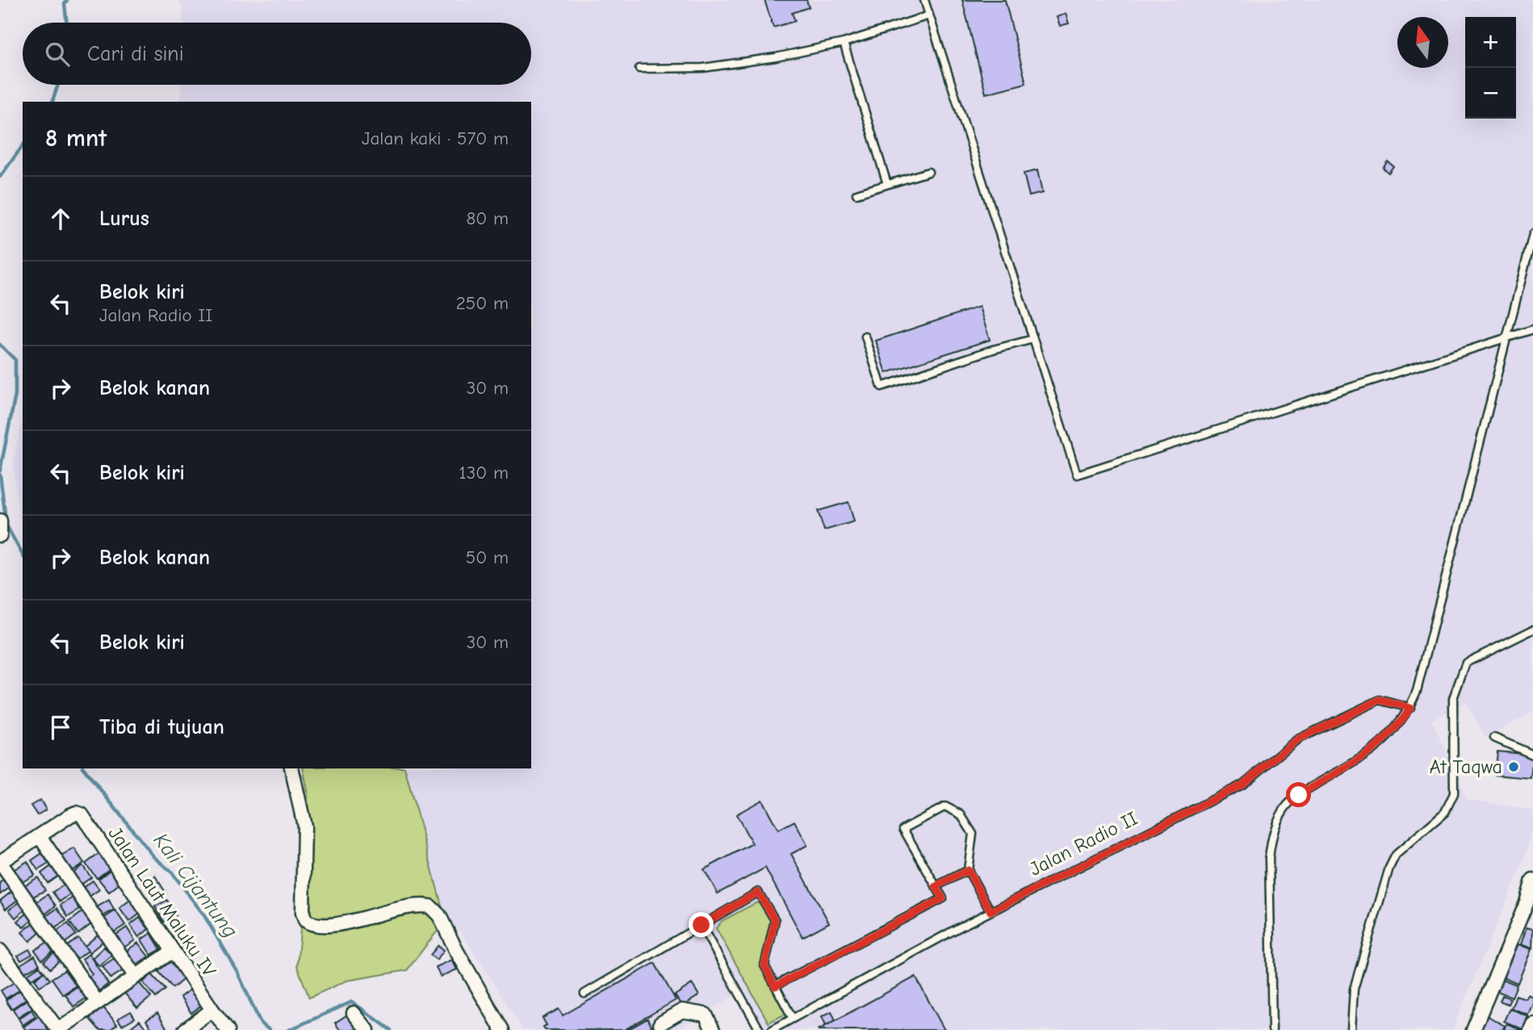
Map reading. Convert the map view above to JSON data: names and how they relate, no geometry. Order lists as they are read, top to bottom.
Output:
{
  "streets": {
    "street": ["Jalan Laut Maluku IV"],
    "lane": ["Jalan Radio II"]
  },
  "water": ["Kali Cijantung"],
  "places": ["At Taqwa"],
  "north": "top",
  "page": {
    "map_buttons": ["+", "−"],
    "search": "Cari di sini",
    "heading": ["8 mnt", "Jalan kaki · 570 m"],
    "list": [
      ["Lurus", "80 m"],
      ["Belok kiri", "Jalan Radio II", "250 m"],
      ["Belok kanan", "30 m"],
      ["Belok kiri", "130 m"],
      ["Belok kanan", "50 m"],
      ["Belok kiri", "30 m"],
      "Tiba di tujuan"
    ]
  }
}
